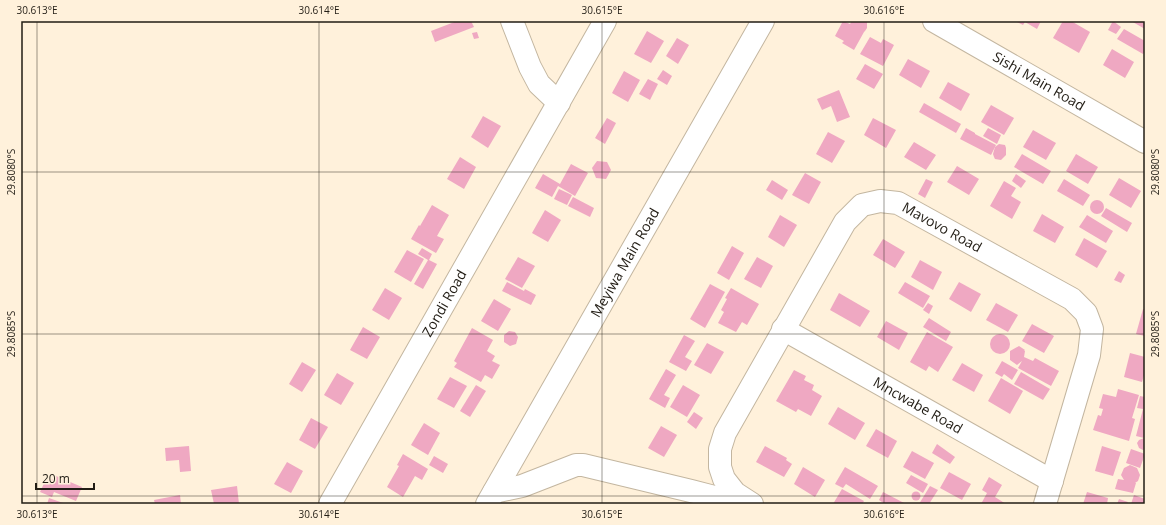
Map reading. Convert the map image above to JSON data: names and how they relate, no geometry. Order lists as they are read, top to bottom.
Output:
{
  "streets": {
    "street": [
      "Sishi Main Road",
      "Mavovo Road",
      "Meyiwa Main Road",
      "Zondi Road",
      "Mncwabe Road"
    ]
  },
  "crossings": [
    ["Mavovo Road", "Mncwabe Road"]
  ],
  "scale_bar": "20 m",
  "coordinates": [
    "30.613°E",
    "30.614°E",
    "30.615°E",
    "30.616°E",
    "29.8080°S",
    "29.8085°S"
  ]
}
